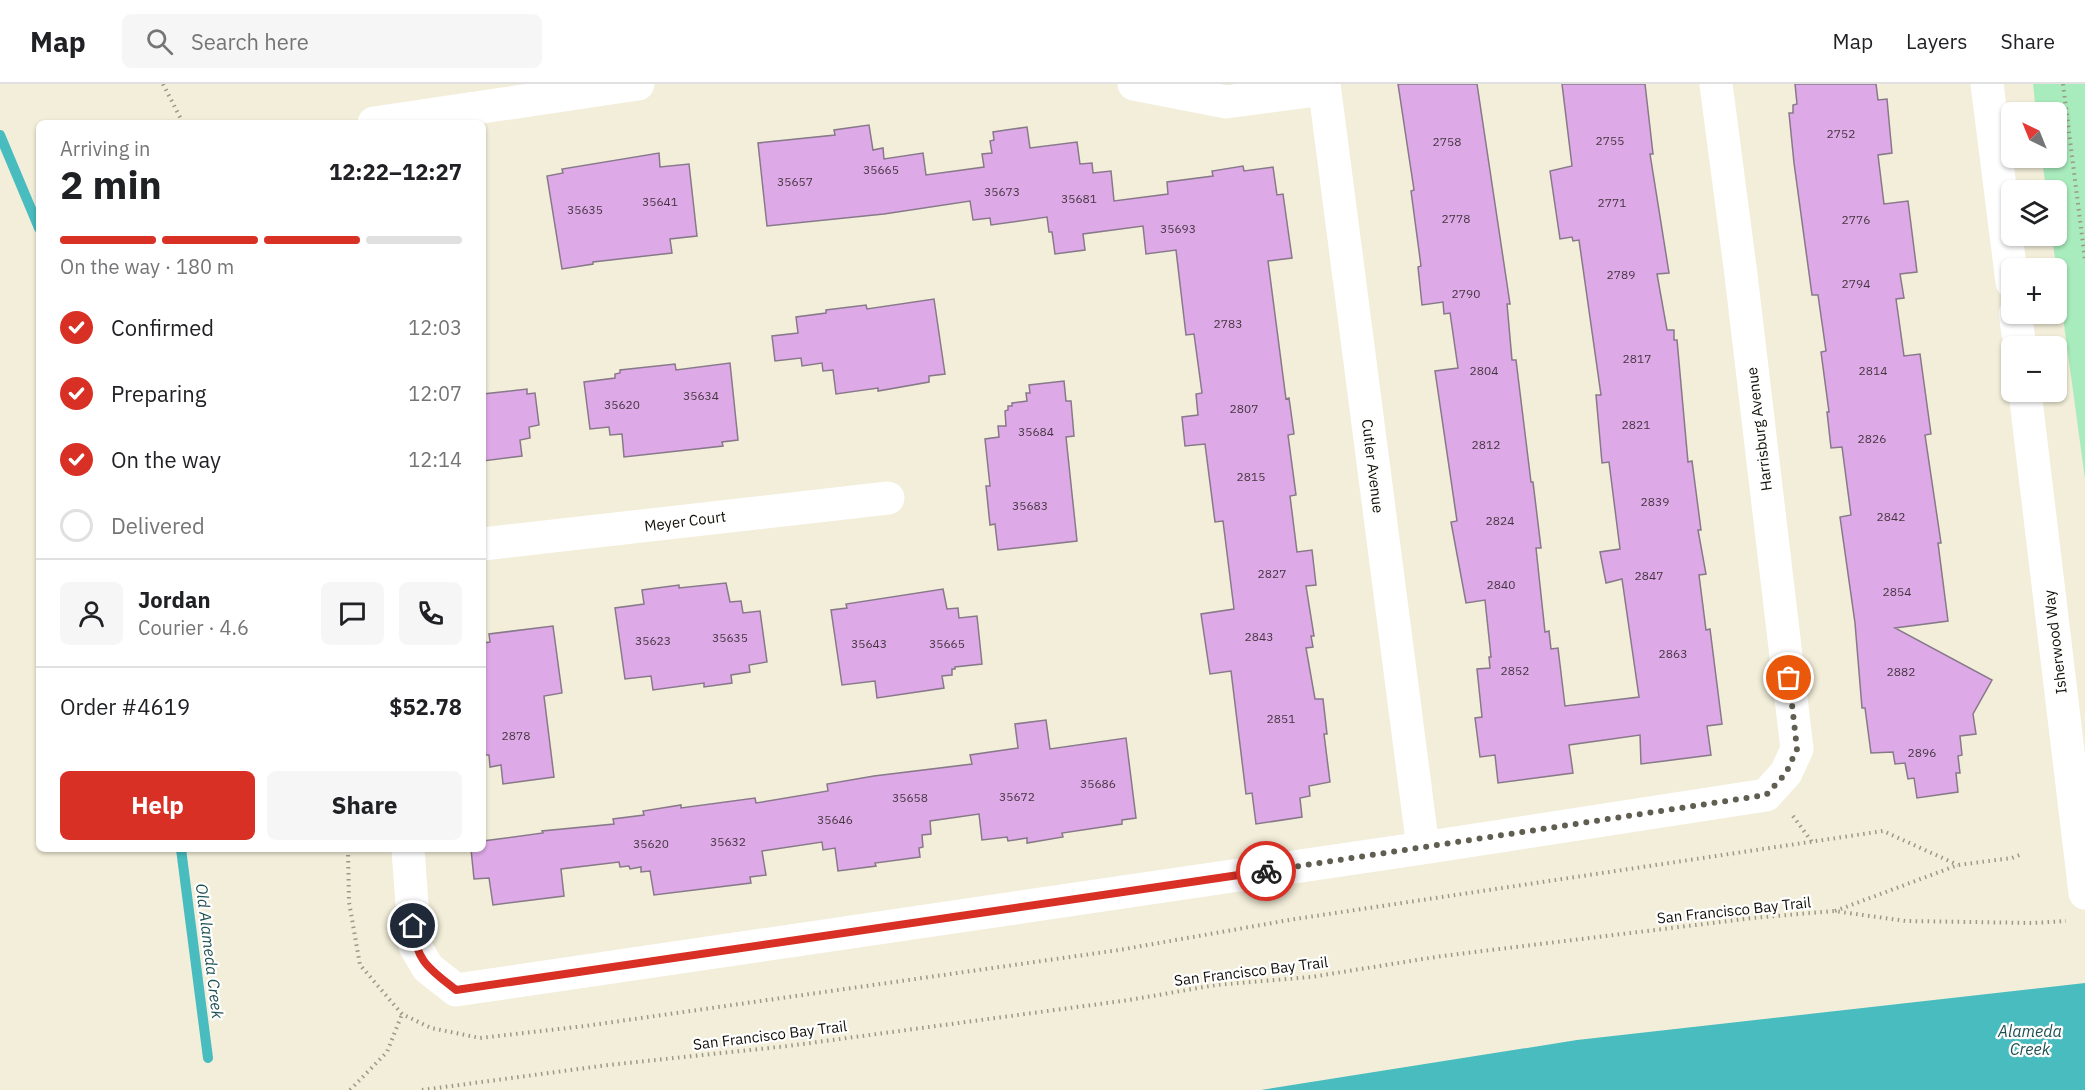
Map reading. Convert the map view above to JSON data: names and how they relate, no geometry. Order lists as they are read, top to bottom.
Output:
{
  "streets": {
    "street": [
      "Harrisburg Avenue",
      "Cutler Avenue",
      "Meyer Court",
      "Isherwood Way"
    ],
    "path": ["San Francisco Bay Trail"]
  },
  "crossings": [
    ["Harrisburg Avenue", "Cutler Avenue"],
    ["Isherwood Way", "San Francisco Bay Trail"]
  ],
  "water": ["Old Alameda Creek", "Alameda Creek"],
  "house_numbers": [
    "2752",
    "2755",
    "2758",
    "35665",
    "35657",
    "35673",
    "35681",
    "35641",
    "2771",
    "35635",
    "2778",
    "2776",
    "35693",
    "2789",
    "2794",
    "2790",
    "2783",
    "2817",
    "2804",
    "2814",
    "35634",
    "35620",
    "2807",
    "2821",
    "35684",
    "2826",
    "2812",
    "2815",
    "2839",
    "35683",
    "2842",
    "2824",
    "2827",
    "2847",
    "2840",
    "2854",
    "2843",
    "35635",
    "35623",
    "35643",
    "35665",
    "2863",
    "2852",
    "2882",
    "2851",
    "2878",
    "2896",
    "35686",
    "35672",
    "35658",
    "35646",
    "35632",
    "35620"
  ],
  "north": "top left",
  "page": {
    "header": "Map",
    "search": "Search here",
    "nav": ["Map", "Layers", "Share"],
    "map_buttons": ["+", "−"],
    "heading": ["2 min", "Arriving in", "12:22–12:27"],
    "panel": [
      "Jordan",
      "Courier · 4.6",
      "Order #4619",
      "$52.78"
    ],
    "bar": "On the way · 180 m",
    "list": [
      ["Confirmed", "12:03"],
      ["Preparing", "12:07"],
      ["On the way", "12:14"],
      "Delivered"
    ],
    "buttons": ["Help", "Share"]
  }
}
